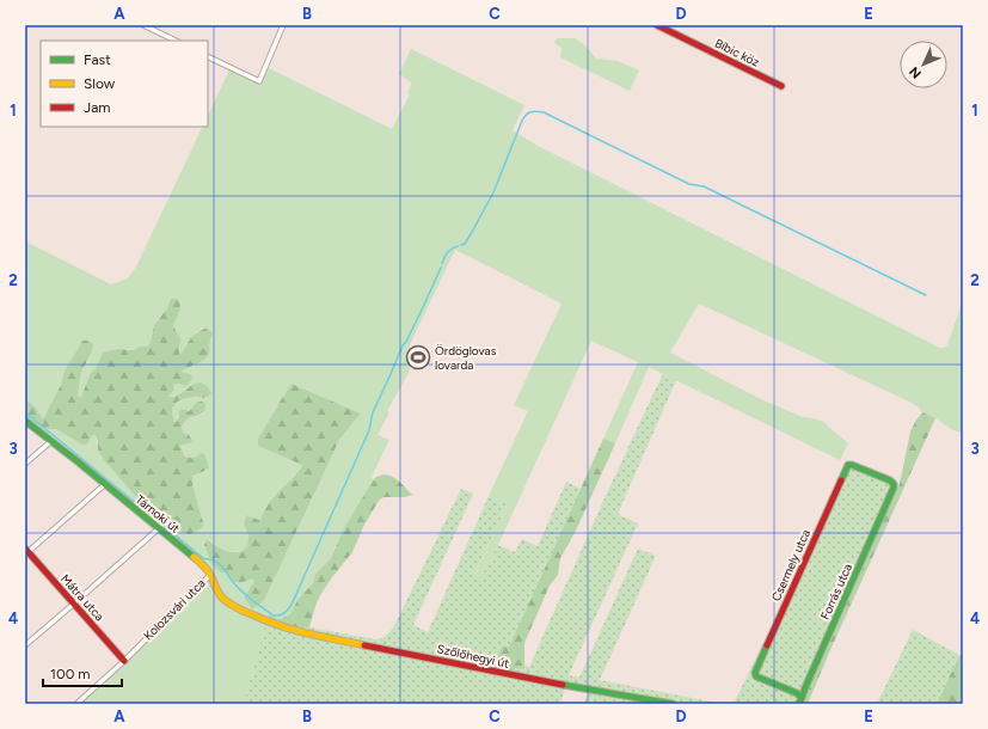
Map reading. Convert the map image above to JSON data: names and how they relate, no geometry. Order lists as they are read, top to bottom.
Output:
{
  "streets": {
    "street": [
      "Bíbic köz",
      "Tárnoki út",
      "Csermely utca",
      "Forrás utca",
      "Mátra utca",
      "Kolozsvári utca",
      "Szőlőhegyi út"
    ]
  },
  "crossings": [
    ["Tárnoki út", "Kolozsvári utca"],
    ["Tárnoki út", "Szőlőhegyi út"],
    ["Csermely utca", "Forrás utca"],
    ["Mátra utca", "Kolozsvári utca"]
  ],
  "places": {
    "sports": ["Ördöglovas lovarda"]
  },
  "legend": ["Fast", "Slow", "Jam"],
  "scale_bar": "100 m",
  "north": "bottom left",
  "grid": {
    "columns": [
      "A",
      "B",
      "C",
      "D",
      "E"
    ],
    "rows": [
      "1",
      "2",
      "3",
      "4"
    ]
  }
}
